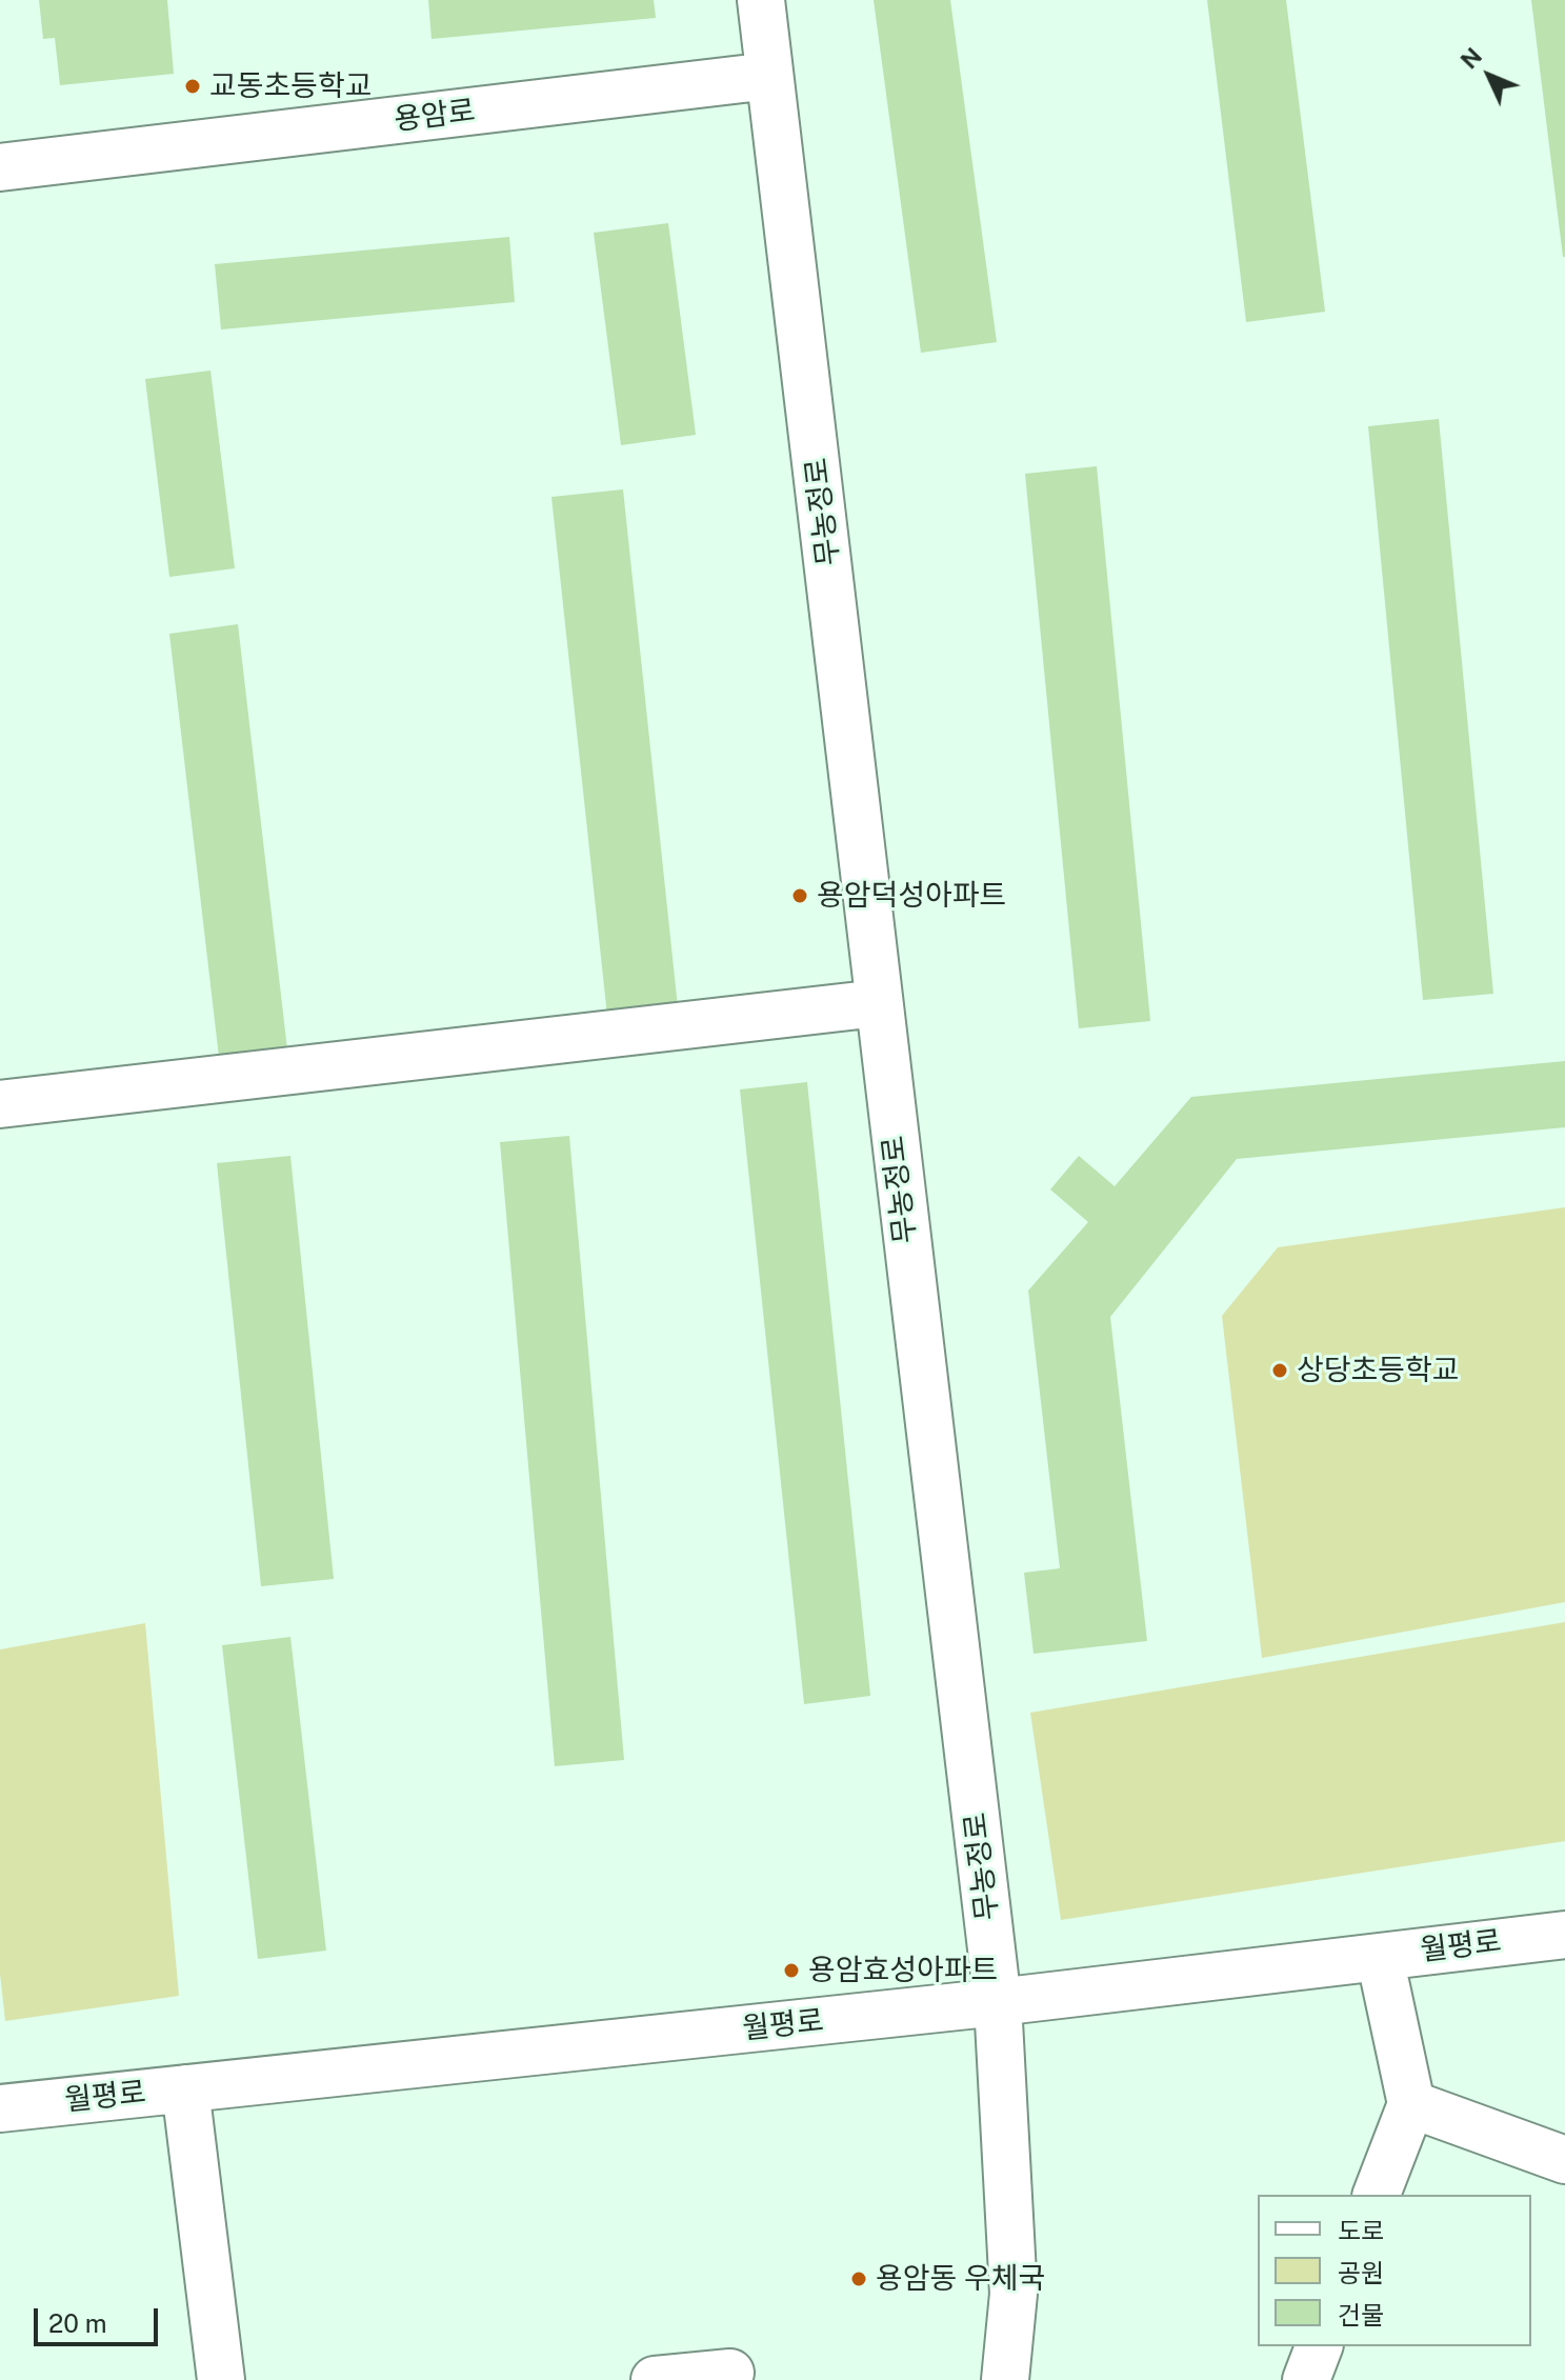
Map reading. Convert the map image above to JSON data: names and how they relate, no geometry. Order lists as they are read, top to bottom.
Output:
{
  "streets": {
    "street": ["용암로", "무농정로", "월평로"]
  },
  "crossings": [
    ["용암로", "무농정로"],
    ["무농정로", "월평로"]
  ],
  "places": [
    "교동초등학교",
    "용암덕성아파트",
    "상당초등학교",
    "용암효성아파트",
    "용암동 우체국"
  ],
  "legend": ["도로", "공원", "건물"],
  "scale_bar": "20 m",
  "north": "top left"
}
